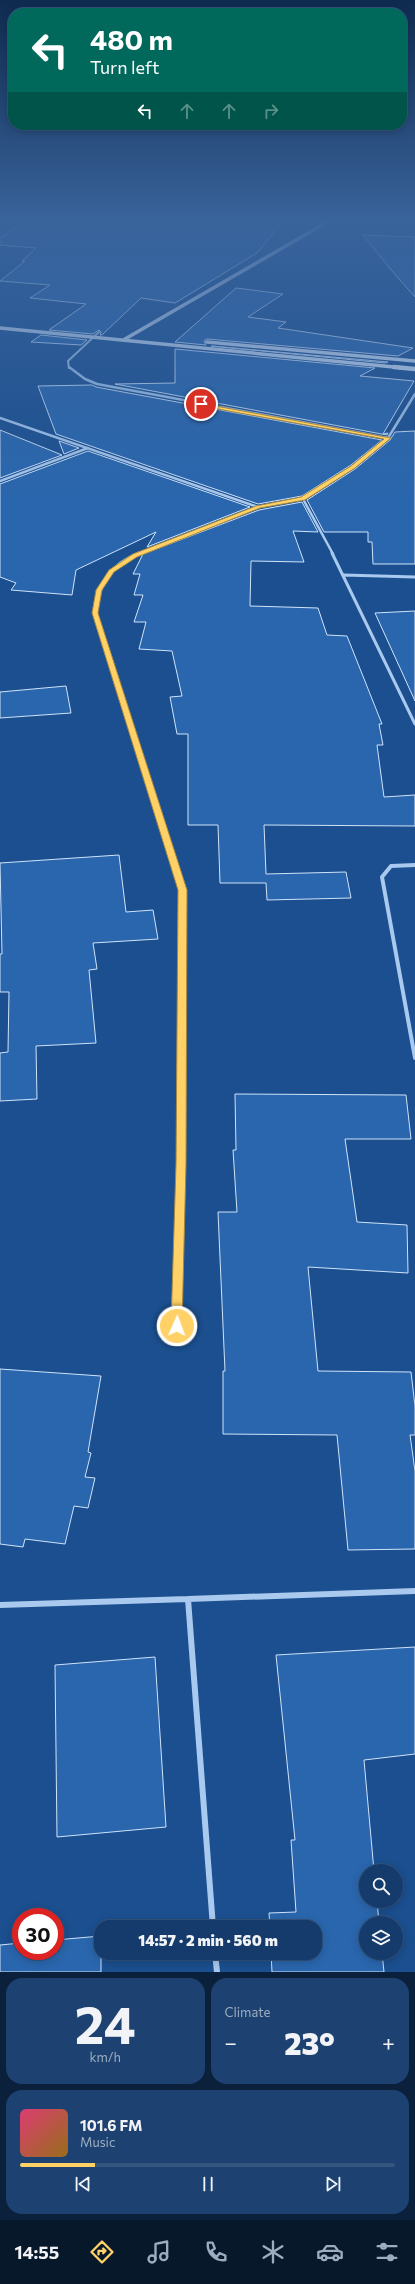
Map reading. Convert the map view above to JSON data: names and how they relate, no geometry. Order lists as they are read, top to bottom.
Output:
{
  "page": {
    "turn": ["480 m", "Turn left"],
    "limit": "30",
    "trip": "14:57 · 2 min · 560 m",
    "tile": [
      ["24", "km/h"],
      "Climate"
    ],
    "heat": ["−", "23°", "+"],
    "song": ["101.6 FM", "Music"],
    "tabs": "14:55"
  }
}
